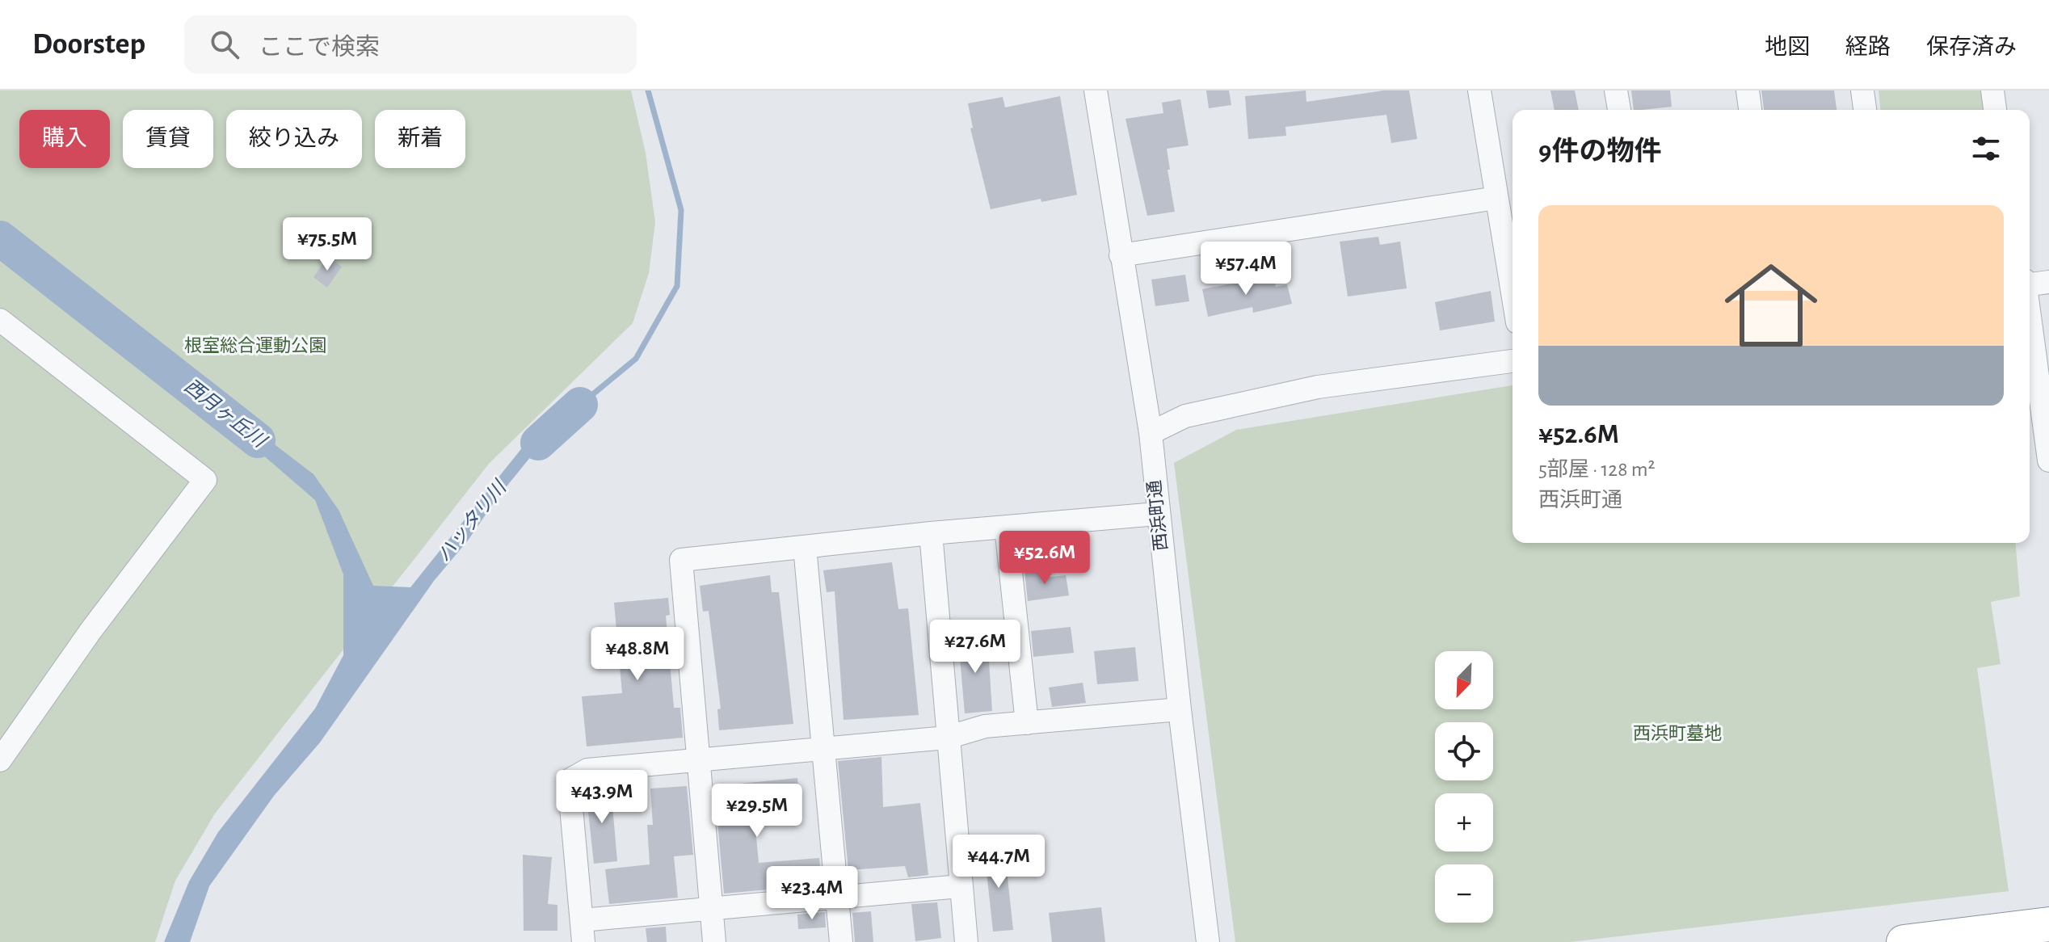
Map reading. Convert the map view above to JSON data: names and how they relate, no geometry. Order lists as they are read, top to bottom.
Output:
{
  "streets": {
    "street": ["西浜町通"]
  },
  "water": ["西月ヶ丘川", "ハッタリ川"],
  "parks": ["根室総合運動公園", "西浜町墓地"],
  "north": "bottom left",
  "page": {
    "header": "Doorstep",
    "search": "ここで検索",
    "nav": ["地図", "経路", "保存済み"],
    "chip": [
      "購入",
      "賃貸",
      "絞り込み",
      "新着"
    ],
    "heading": "9件の物件",
    "list": [
      {
        "name": "¥52.6M",
        "note": "5部屋 · 128 m² · 西浜町通"
      }
    ],
    "price": [
      "¥75.5M",
      "¥57.4M",
      "¥52.6M",
      "¥27.6M",
      "¥48.8M",
      "¥43.9M",
      "¥29.5M",
      "¥44.7M",
      "¥23.4M"
    ],
    "map_buttons": ["+", "−"]
  }
}
